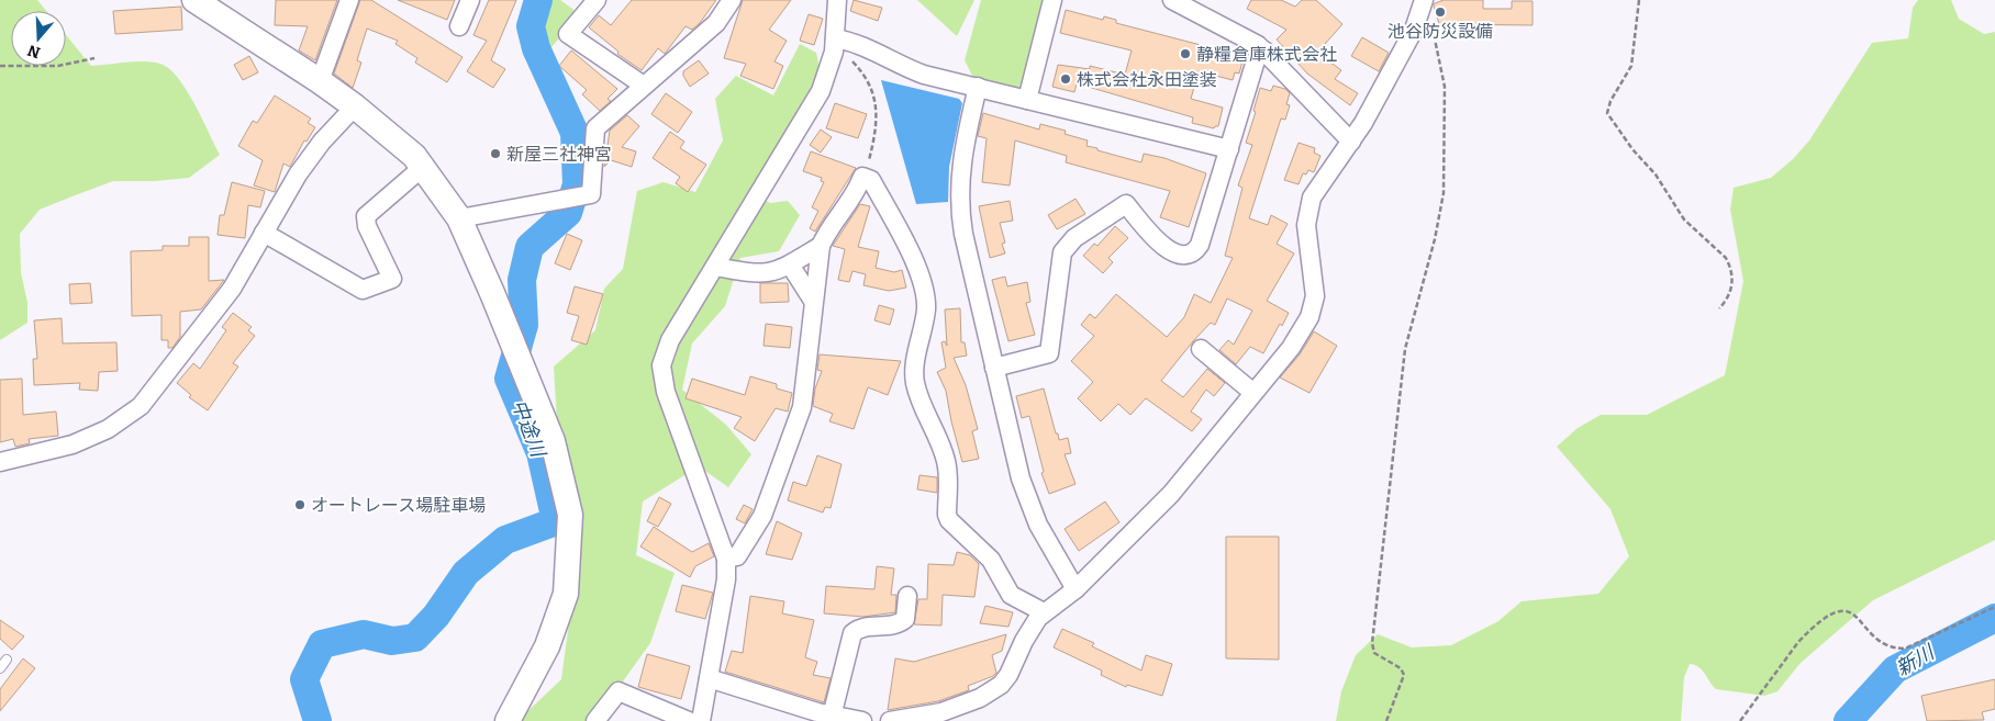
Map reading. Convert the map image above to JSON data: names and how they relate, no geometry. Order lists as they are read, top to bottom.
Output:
{
  "water": ["中途川", "新川"],
  "places": [
    "池谷防災設備",
    "静糧倉庫株式会社",
    "株式会社永田塗装",
    "新屋三社神宮",
    "オートレース場駐車場"
  ],
  "north": "bottom"
}
